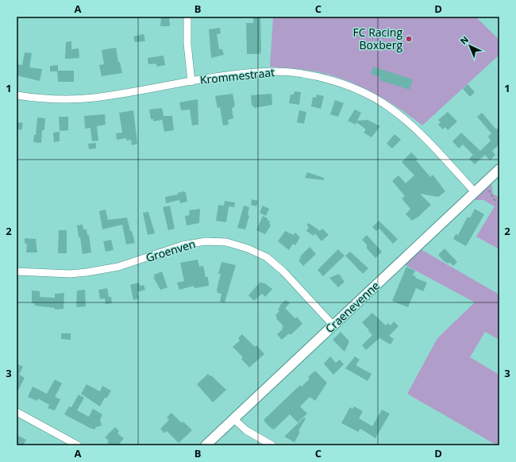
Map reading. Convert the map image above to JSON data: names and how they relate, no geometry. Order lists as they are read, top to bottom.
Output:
{
  "streets": {
    "street": ["Krommestraat", "Groenven", "Craenevenne"]
  },
  "crossings": [
    ["Krommestraat", "Craenevenne"],
    ["Groenven", "Craenevenne"]
  ],
  "places": ["FC Racing Boxberg"],
  "north": "top left",
  "grid": {
    "columns": [
      "A",
      "B",
      "C",
      "D"
    ],
    "rows": ["1", "2", "3"]
  }
}
